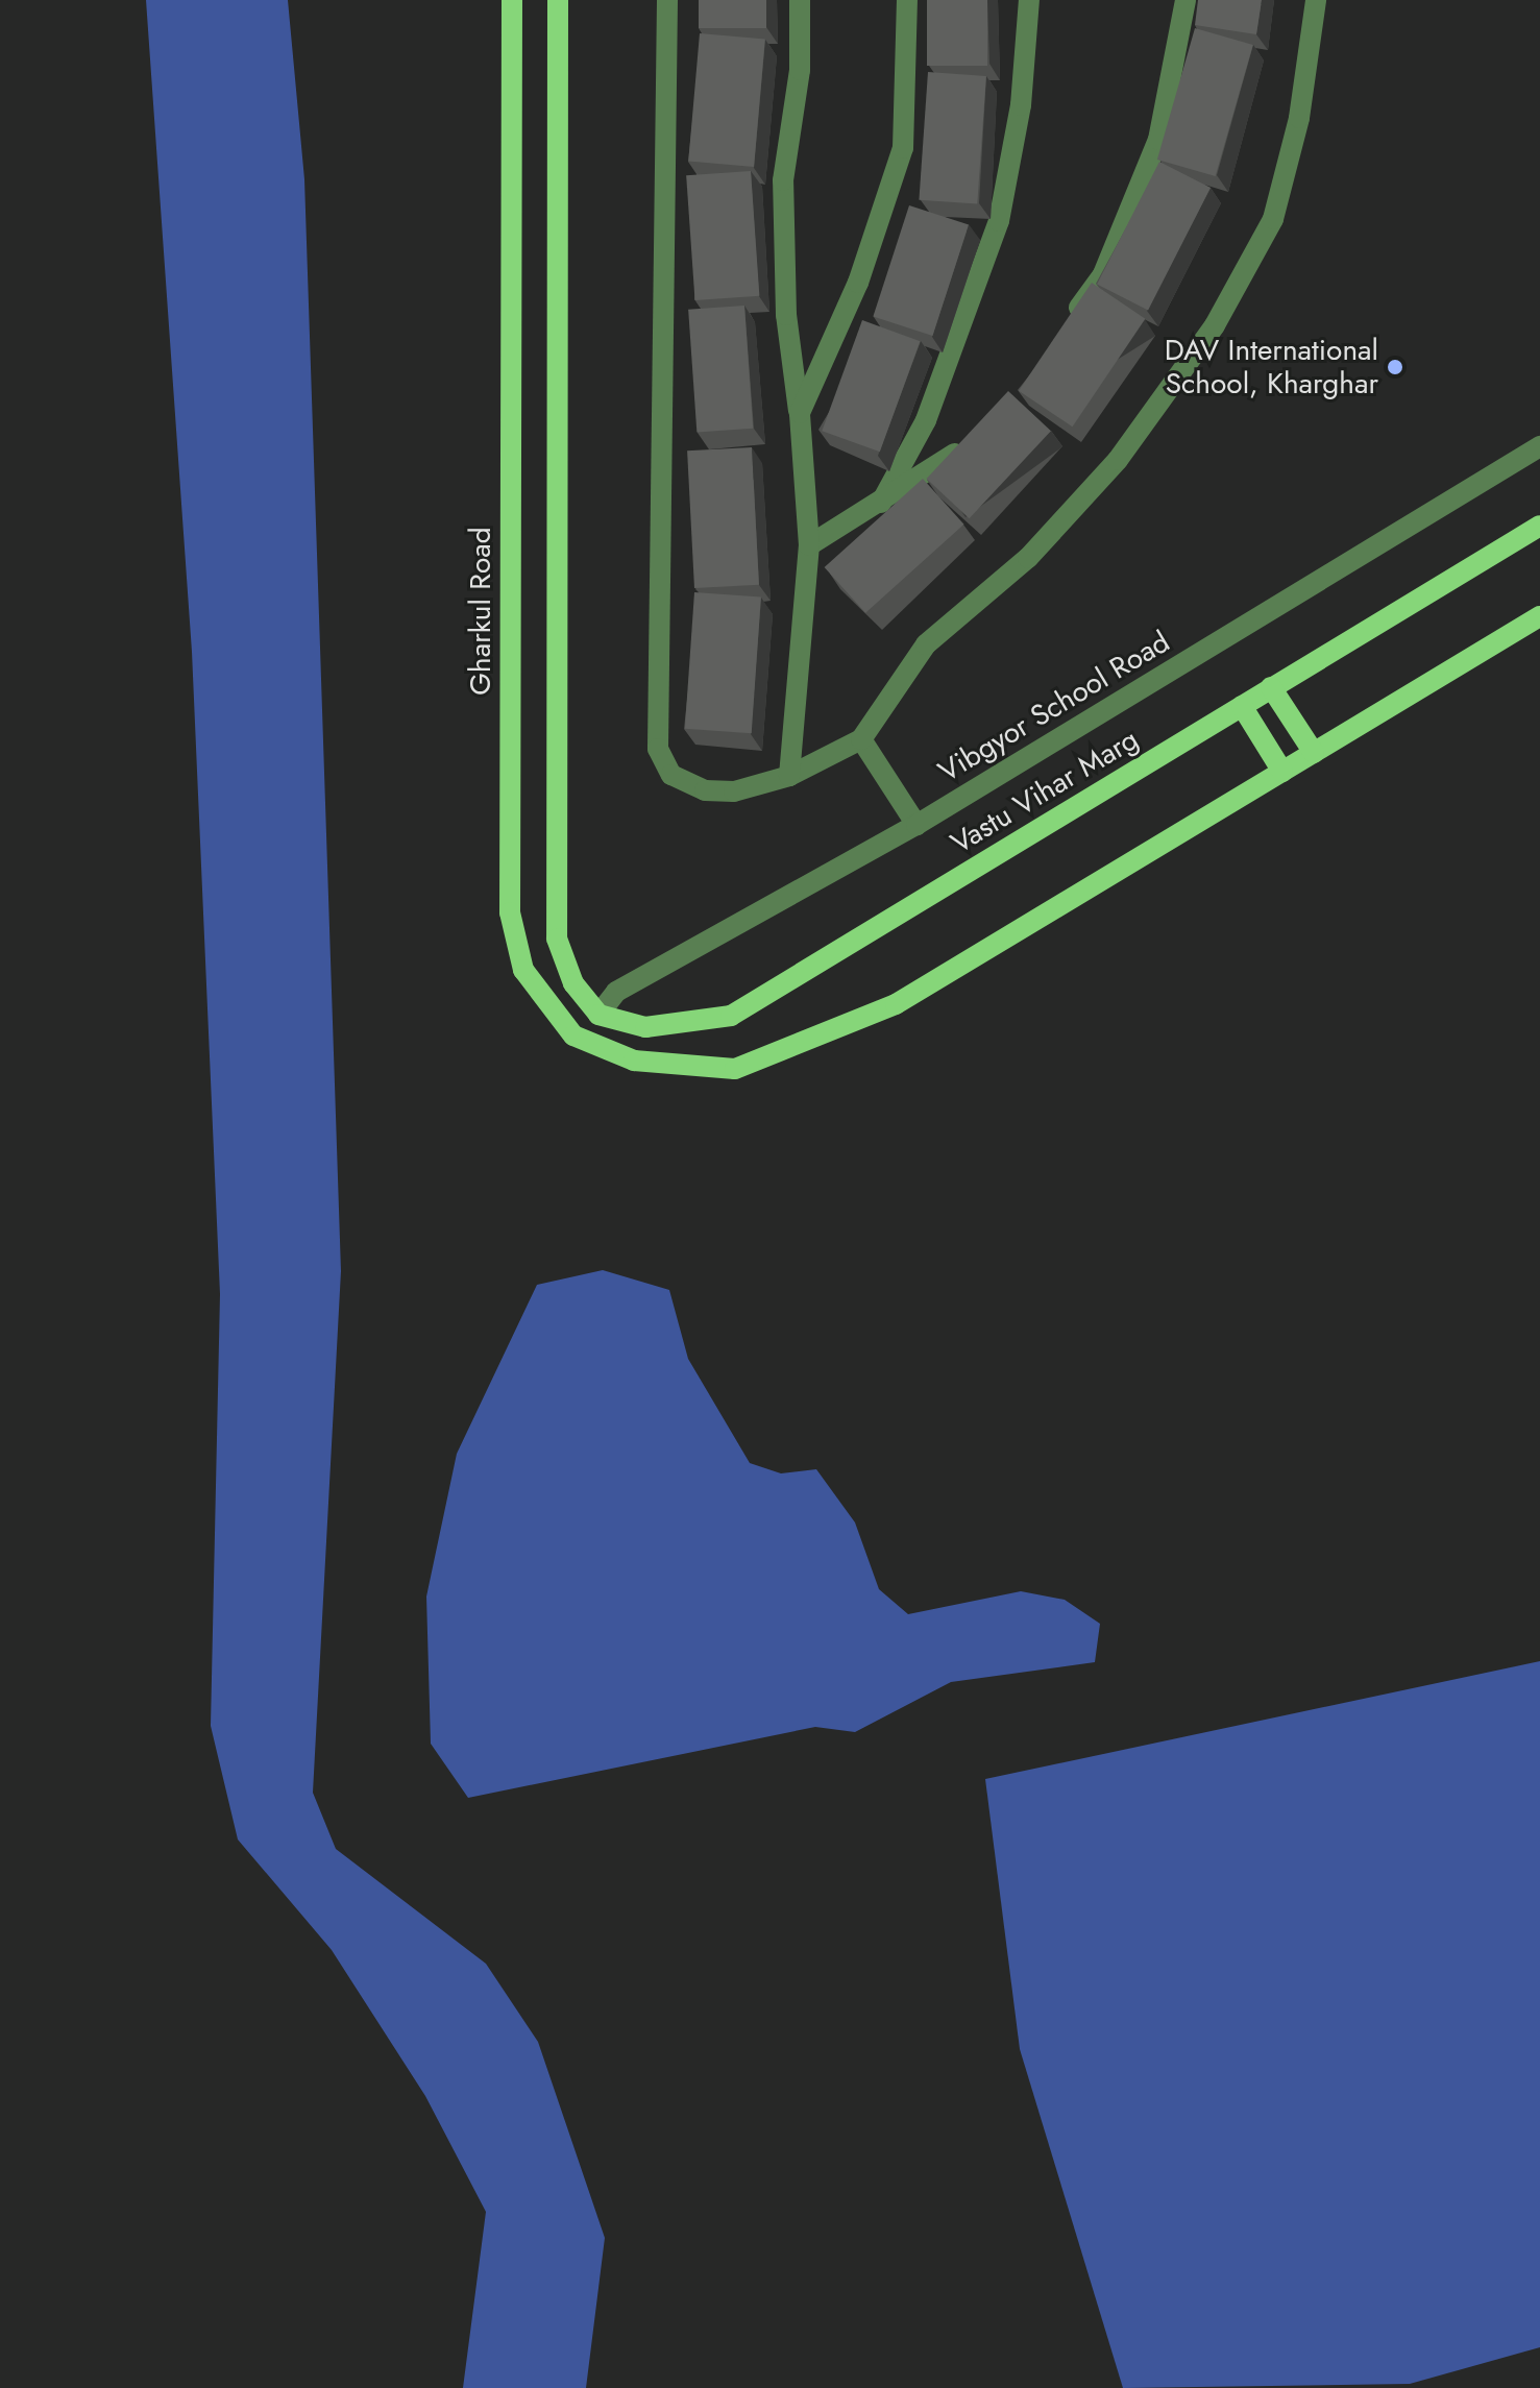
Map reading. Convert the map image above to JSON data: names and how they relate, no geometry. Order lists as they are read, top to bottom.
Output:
{
  "streets": {
    "main road": ["Gharkul Road", "Vastu Vihar Marg"],
    "street": ["Vibgyor School Road"]
  },
  "crossings": [
    ["Vibgyor School Road", "Vastu Vihar Marg"]
  ],
  "places": ["DAV International School, Kharghar"]
}
